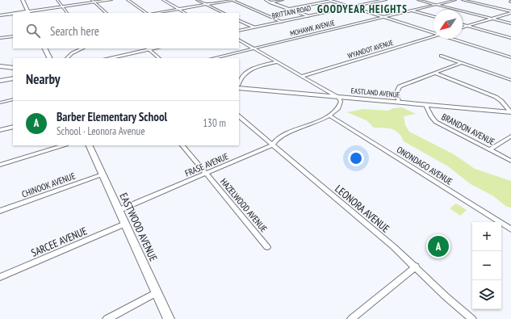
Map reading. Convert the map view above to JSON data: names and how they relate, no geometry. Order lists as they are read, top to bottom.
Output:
{
  "streets": {
    "street": [
      "BRITTAIN ROAD",
      "MOHAWK AVENUE",
      "WYANDOT AVENUE",
      "EASTLAND AVENUE",
      "BRANDON AVENUE",
      "FRASE AVENUE",
      "ONONDAGO AVENUE",
      "CHINOOK AVENUE",
      "HAZELWOOD AVENUE",
      "LEONORA AVENUE",
      "EASTWOOD AVENUE",
      "SARCEE AVENUE"
    ]
  },
  "crossings": [
    ["EASTLAND AVENUE", "BRANDON AVENUE"],
    ["EASTLAND AVENUE", "FRASE AVENUE"],
    ["FRASE AVENUE", "ONONDAGO AVENUE"],
    ["FRASE AVENUE", "HAZELWOOD AVENUE"],
    ["FRASE AVENUE", "LEONORA AVENUE"],
    ["FRASE AVENUE", "EASTWOOD AVENUE"],
    ["CHINOOK AVENUE", "EASTWOOD AVENUE"],
    ["EASTWOOD AVENUE", "SARCEE AVENUE"]
  ],
  "districts": ["GOODYEAR HEIGHTS"],
  "north": "bottom left",
  "page": {
    "search": "Search here",
    "heading": "Nearby",
    "list": [
      {
        "mark": "A",
        "name": "Barber Elementary School",
        "note": "School · Leonora Avenue",
        "value": "130 m"
      }
    ],
    "map_buttons": ["+", "−"],
    "pins": "A"
  }
}
